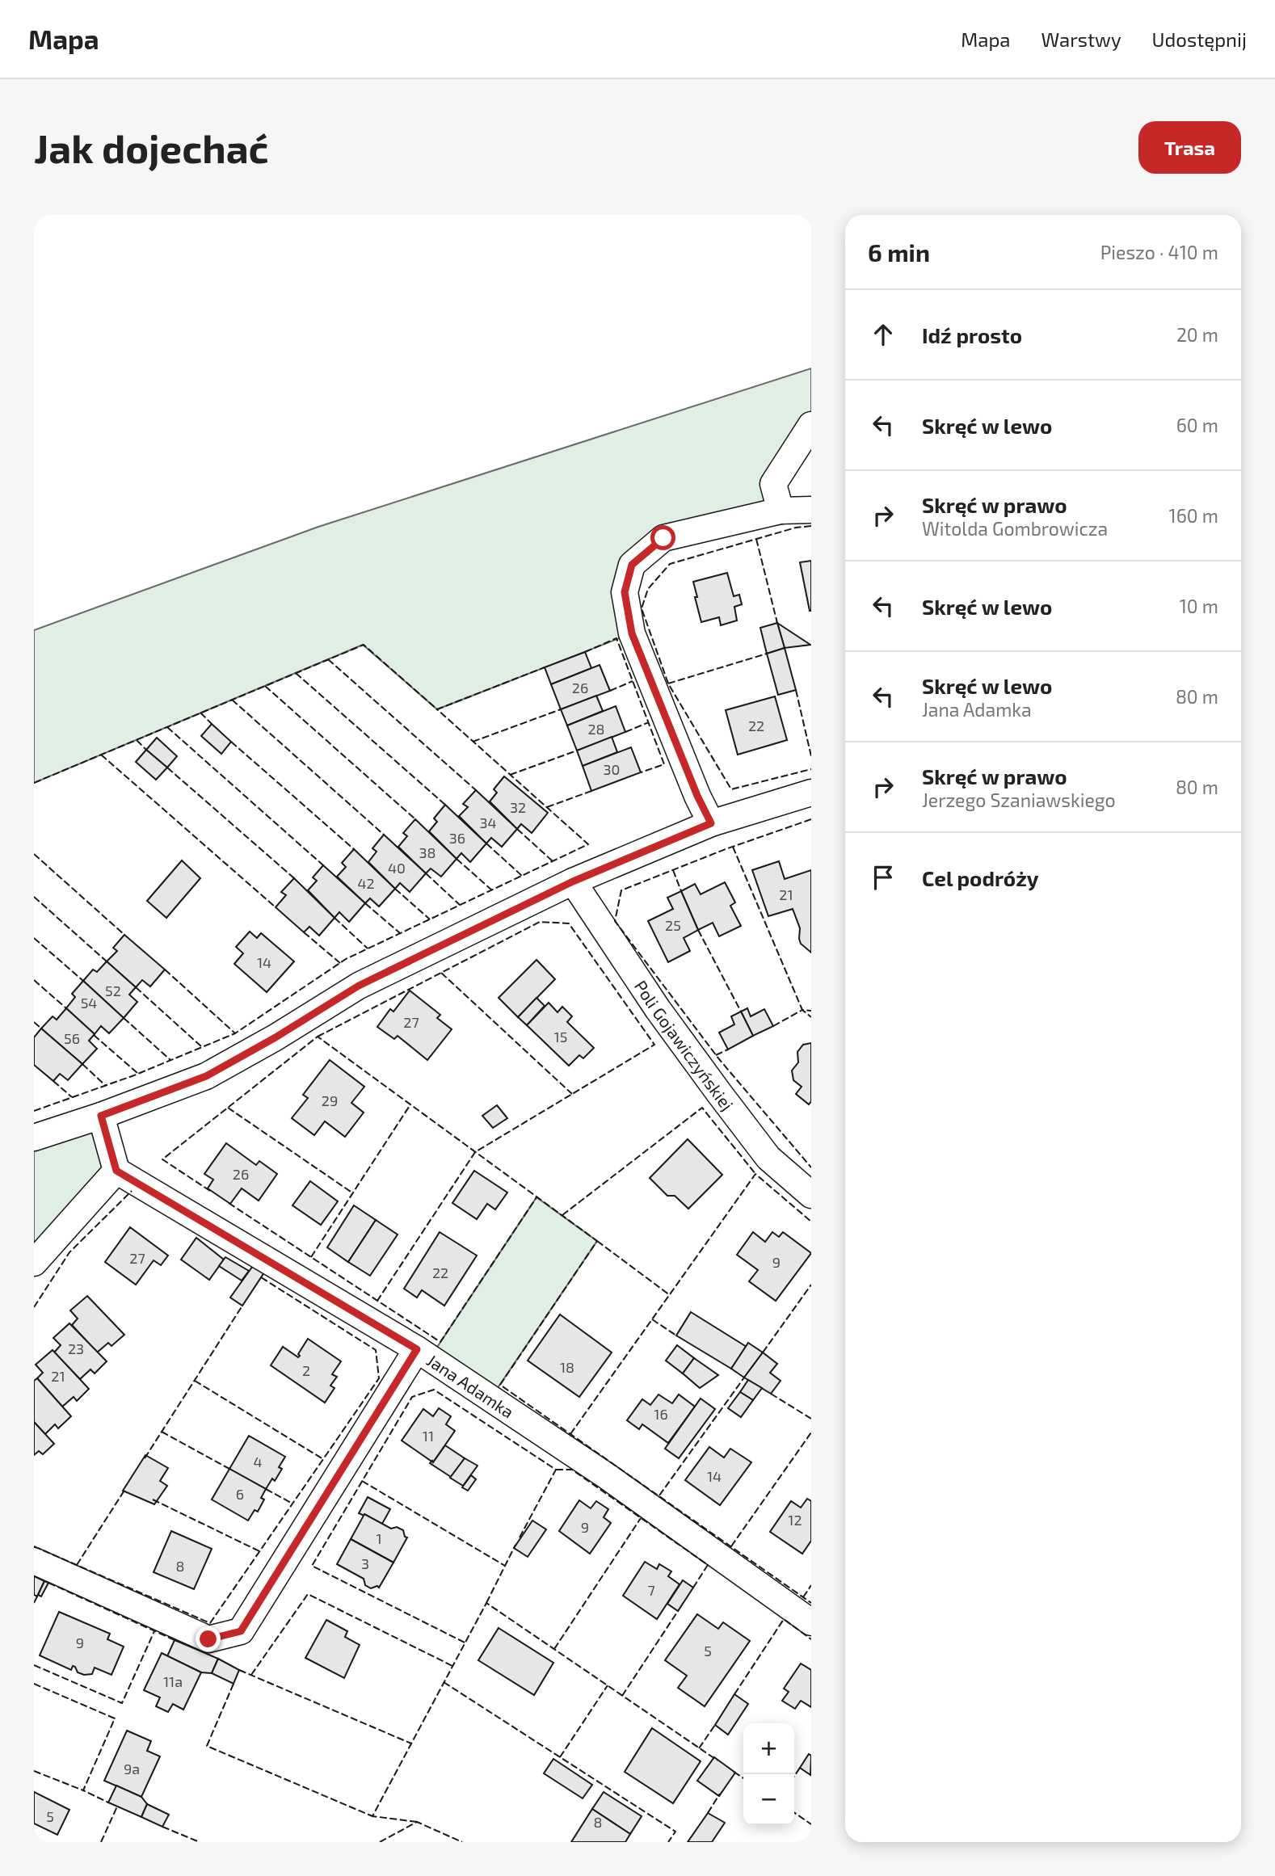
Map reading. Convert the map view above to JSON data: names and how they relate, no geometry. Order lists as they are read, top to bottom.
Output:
{
  "streets": {
    "street": ["Poli Gojawiczyńskiej", "Jana Adamka"]
  },
  "house_numbers": [
    "26",
    "22",
    "28",
    "30",
    "32",
    "34",
    "36",
    "38",
    "40",
    "42",
    "21",
    "25",
    "14",
    "52",
    "54",
    "27",
    "15",
    "56",
    "29",
    "26",
    "27",
    "9",
    "22",
    "23",
    "18",
    "2",
    "21",
    "16",
    "11",
    "4",
    "14",
    "6",
    "12",
    "9",
    "1",
    "3",
    "8",
    "7",
    "9",
    "5",
    "11a",
    "9a",
    "5",
    "8"
  ],
  "page": {
    "header": "Mapa",
    "nav": ["Mapa", "Warstwy", "Udostępnij"],
    "buttons": "Trasa",
    "title": "Jak dojechać",
    "heading": ["6 min", "Pieszo · 410 m"],
    "list": [
      ["Idź prosto", "20 m"],
      ["Skręć w lewo", "60 m"],
      ["Skręć w prawo", "Witolda Gombrowicza", "160 m"],
      ["Skręć w lewo", "10 m"],
      ["Skręć w lewo", "Jana Adamka", "80 m"],
      ["Skręć w prawo", "Jerzego Szaniawskiego", "80 m"],
      "Cel podróży"
    ],
    "map_buttons": ["+", "−"]
  }
}
